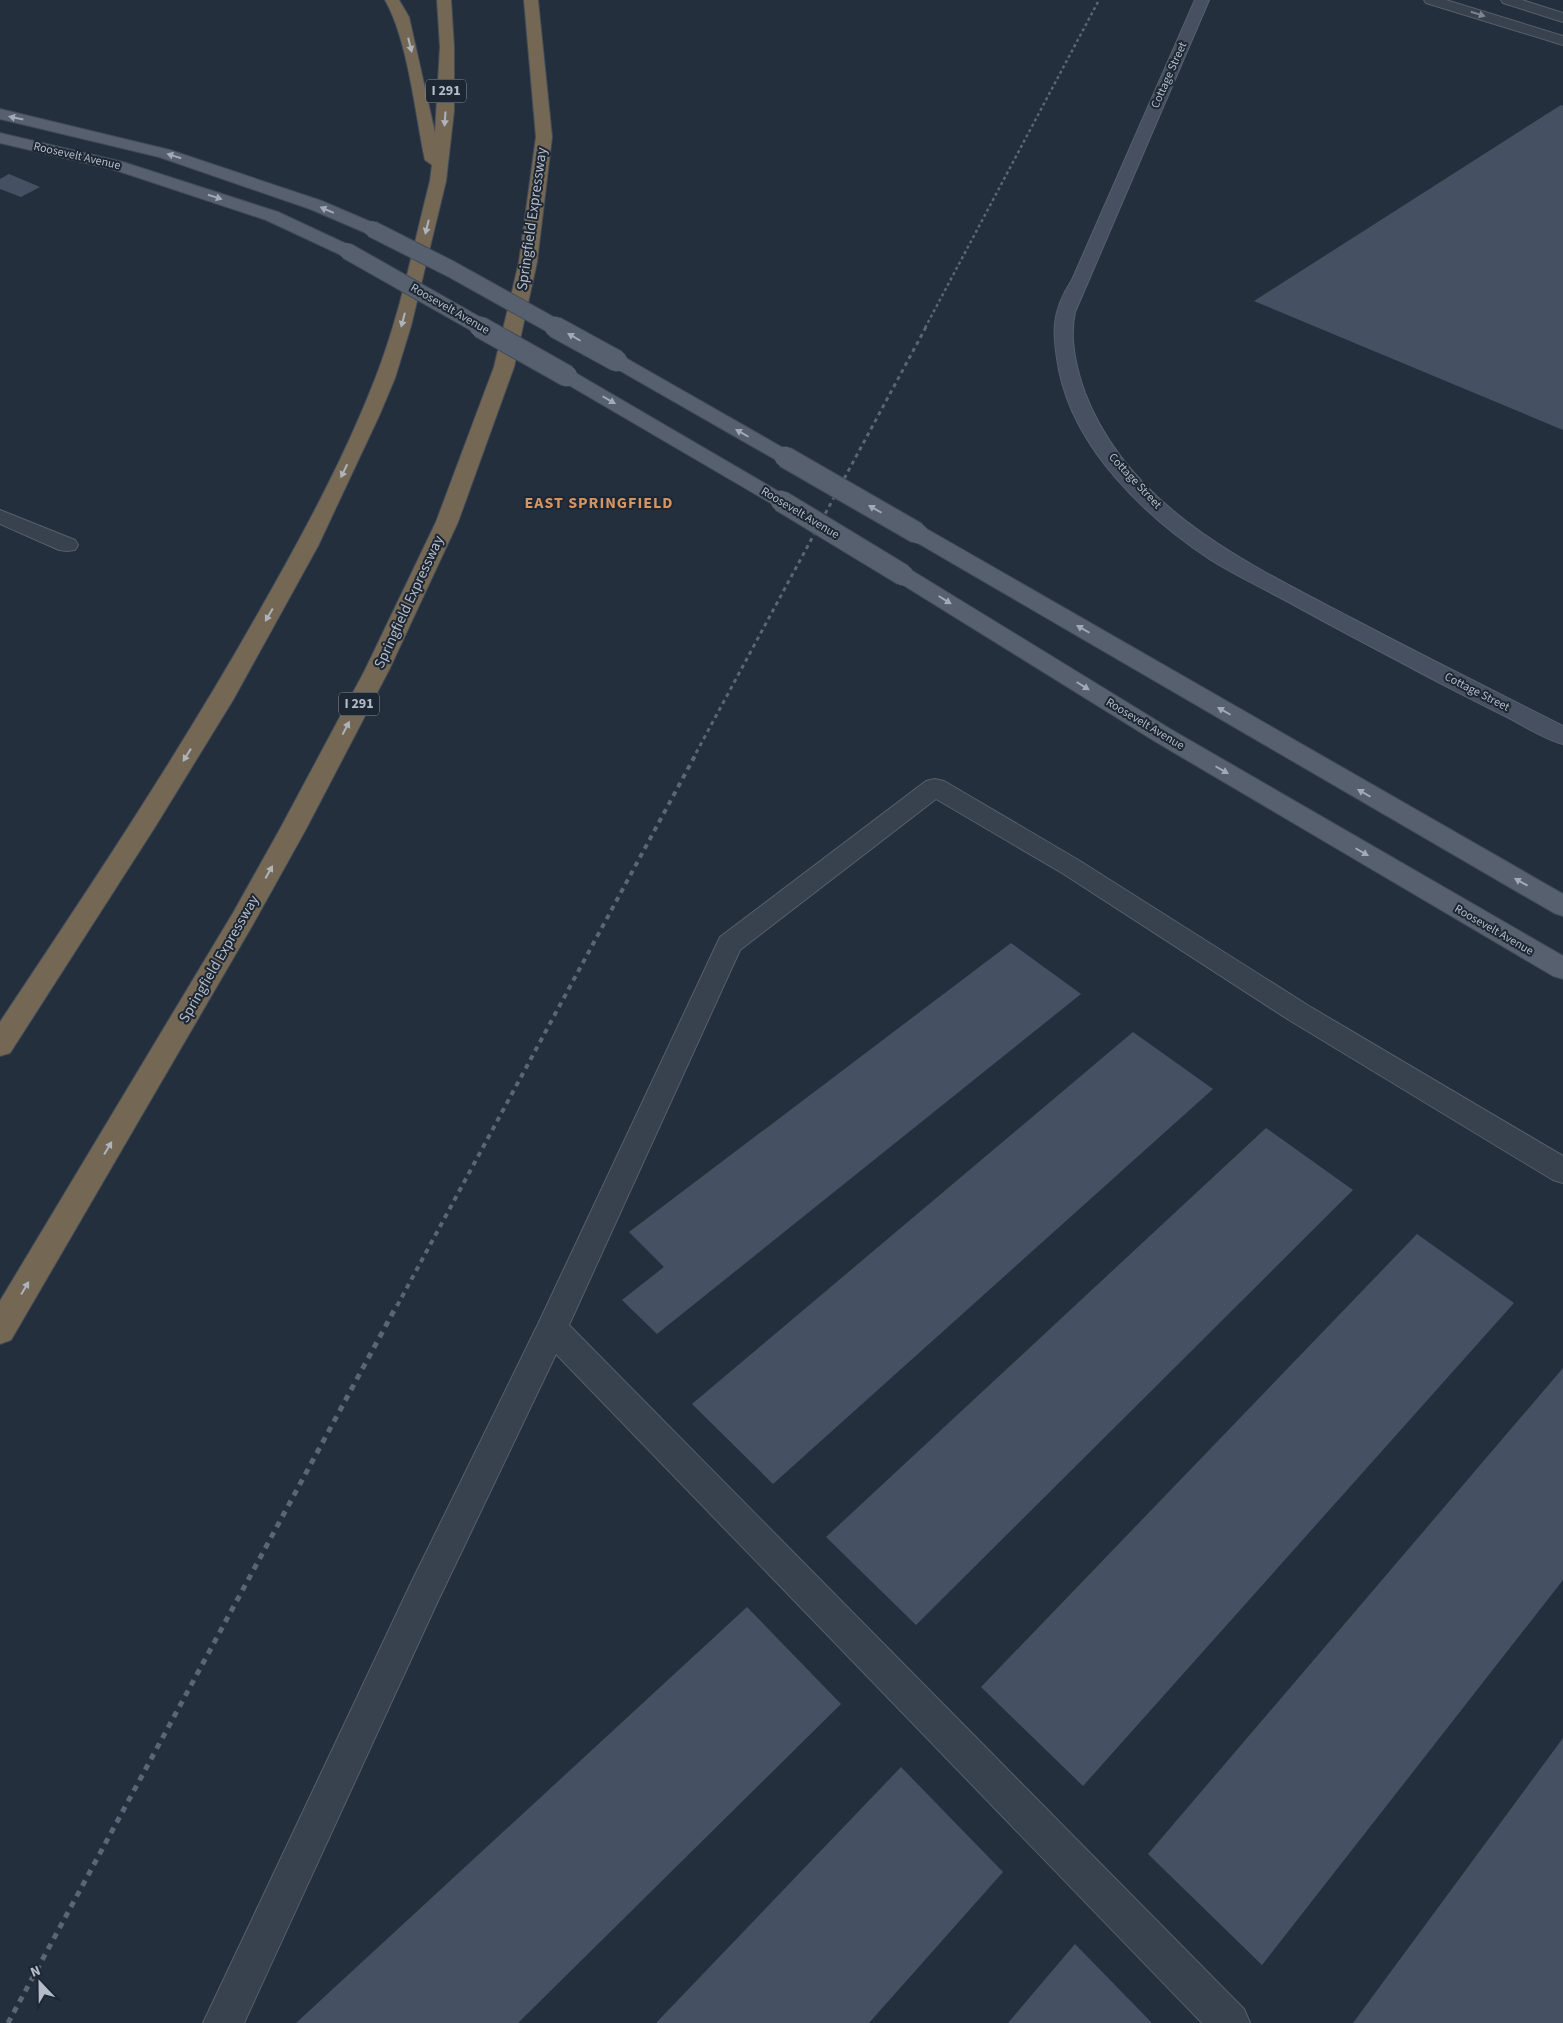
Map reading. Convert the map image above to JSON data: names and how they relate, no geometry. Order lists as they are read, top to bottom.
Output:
{
  "streets": {
    "highway": ["I 291", "Springfield Expressway"],
    "main road": ["Cottage Street", "Roosevelt Avenue"]
  },
  "districts": ["EAST SPRINGFIELD"],
  "north": "top"
}
